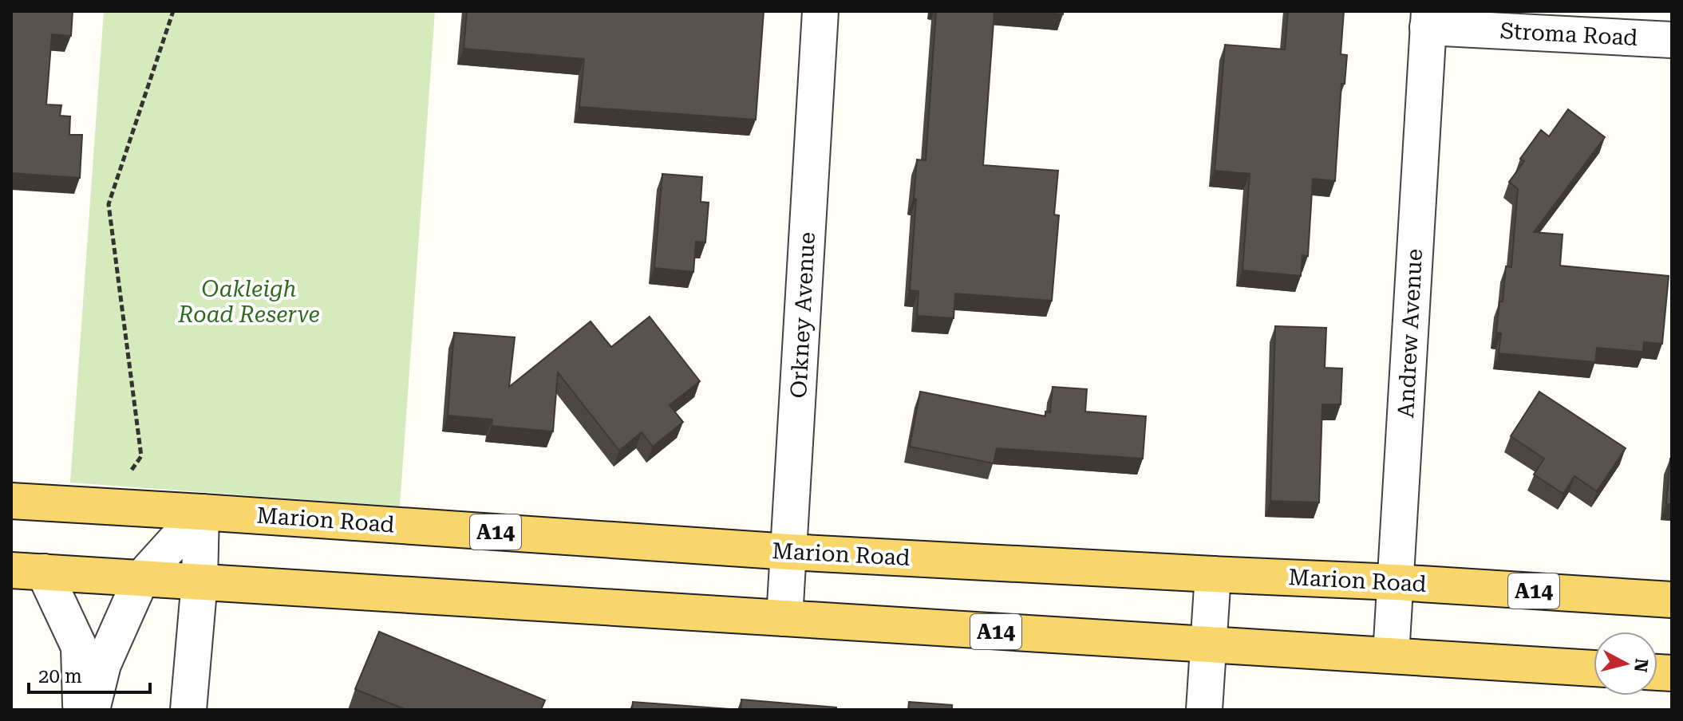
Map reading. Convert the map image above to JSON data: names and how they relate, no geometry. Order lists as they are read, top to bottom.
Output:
{
  "streets": {
    "main road": ["Marion Road", "A14"],
    "street": ["Stroma Road", "Orkney Avenue", "Andrew Avenue"]
  },
  "crossings": [
    ["Stroma Road", "Andrew Avenue"],
    ["Orkney Avenue", "Marion Road"],
    ["Orkney Avenue", "A14"],
    ["Andrew Avenue", "Marion Road"],
    ["Andrew Avenue", "A14"]
  ],
  "parks": ["Oakleigh Road Reserve"],
  "scale_bar": "20 m",
  "north": "right"
}
